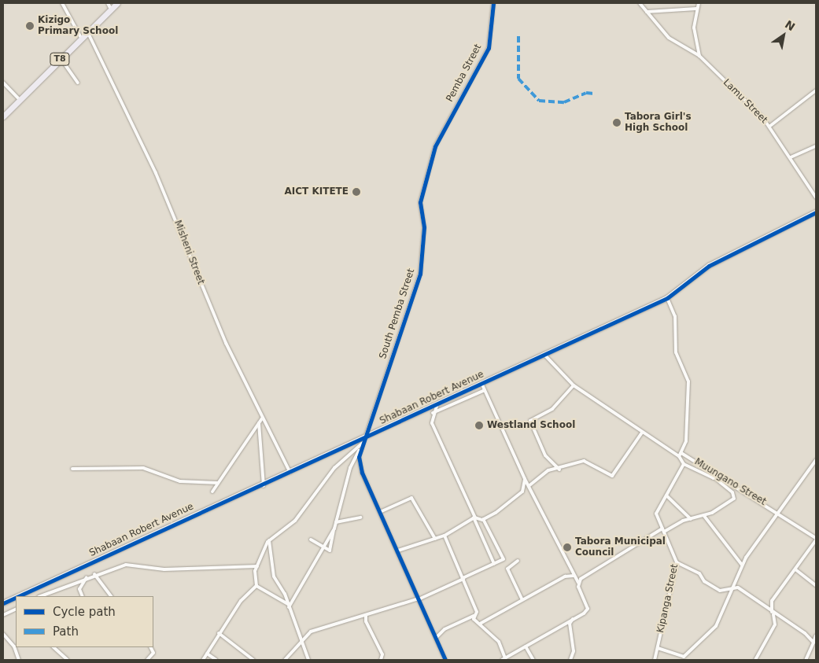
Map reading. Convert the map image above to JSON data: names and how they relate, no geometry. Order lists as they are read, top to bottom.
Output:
{
  "streets": {
    "highway": ["T8"],
    "street": [
      "Pemba Street",
      "Lamu Street",
      "Misheni Street",
      "South Pemba Street",
      "Shabaan Robert Avenue",
      "Muungano Street",
      "Kipanga Street"
    ]
  },
  "crossings": [
    ["T8", "Misheni Street"],
    ["Pemba Street", "South Pemba Street"],
    ["Misheni Street", "Shabaan Robert Avenue"],
    ["South Pemba Street", "Shabaan Robert Avenue"]
  ],
  "places": [
    "Kizigo Primary School",
    "Tabora Girl's High School",
    "AICT KITETE",
    "Westland School",
    "Tabora Municipal Council"
  ],
  "legend": ["Cycle path", "Path"],
  "north": "top right"
}
